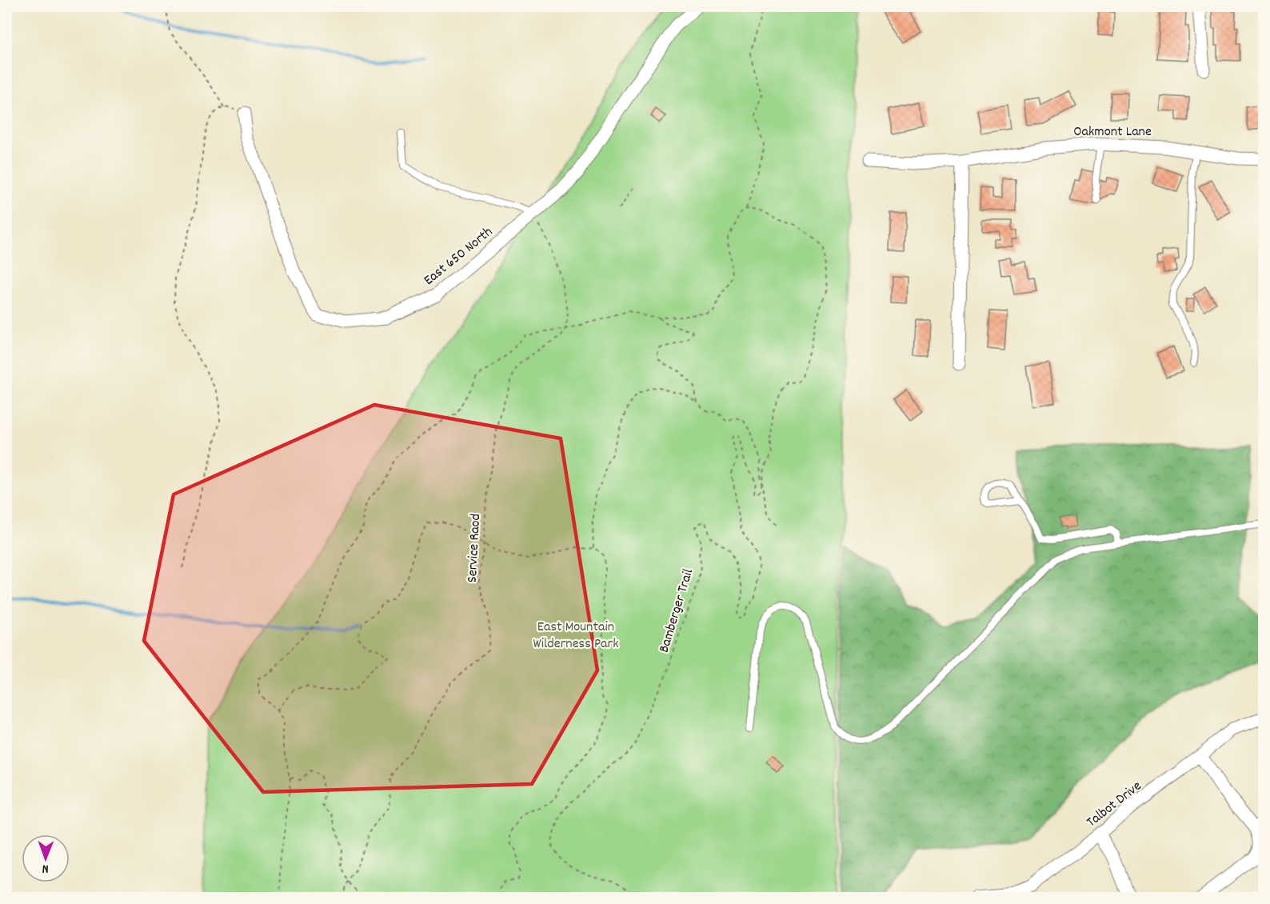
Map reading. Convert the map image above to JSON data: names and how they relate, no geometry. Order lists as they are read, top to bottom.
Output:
{
  "streets": {
    "street": ["Oakmont Lane", "East 650 North", "Talbot Drive"],
    "path": ["Service Raod", "Bamberger Trail"]
  },
  "parks": ["East Mountain Wilderness Park"],
  "north": "bottom"
}
